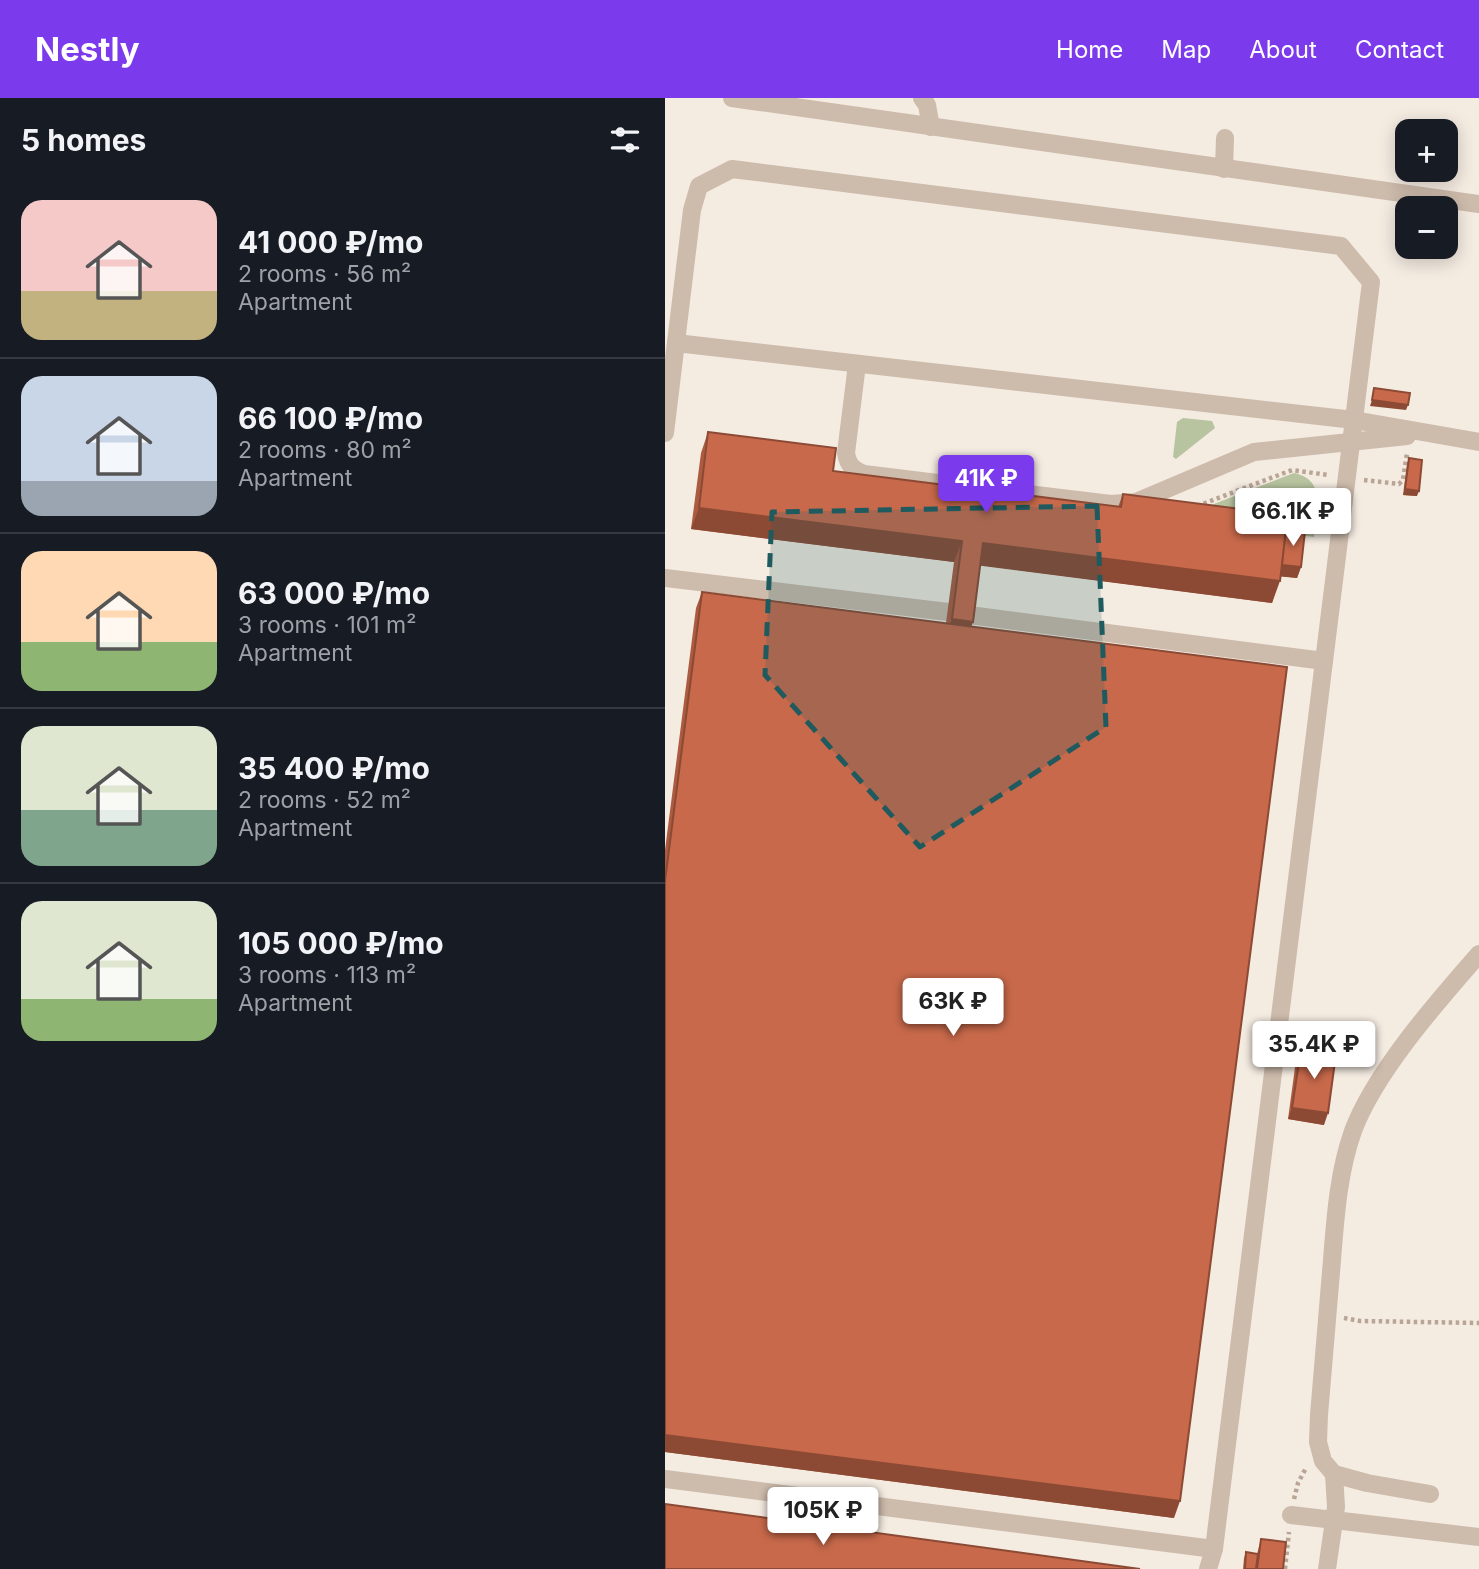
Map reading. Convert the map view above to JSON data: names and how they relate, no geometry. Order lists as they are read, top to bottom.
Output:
{
  "page": {
    "header": "Nestly",
    "nav": [
      "Home",
      "Map",
      "About",
      "Contact"
    ],
    "heading": "5 homes",
    "map_buttons": ["+", "−"],
    "list": [
      {
        "name": "41 000 ₽/mo",
        "note": "2 rooms · 56 m² · Apartment"
      },
      {
        "name": "66 100 ₽/mo",
        "note": "2 rooms · 80 m² · Apartment"
      },
      {
        "name": "63 000 ₽/mo",
        "note": "3 rooms · 101 m² · Apartment"
      },
      {
        "name": "35 400 ₽/mo",
        "note": "2 rooms · 52 m² · Apartment"
      },
      {
        "name": "105 000 ₽/mo",
        "note": "3 rooms · 113 m² · Apartment"
      }
    ],
    "price": [
      "41K ₽",
      "66.1K ₽",
      "63K ₽",
      "35.4K ₽",
      "105K ₽"
    ]
  }
}
